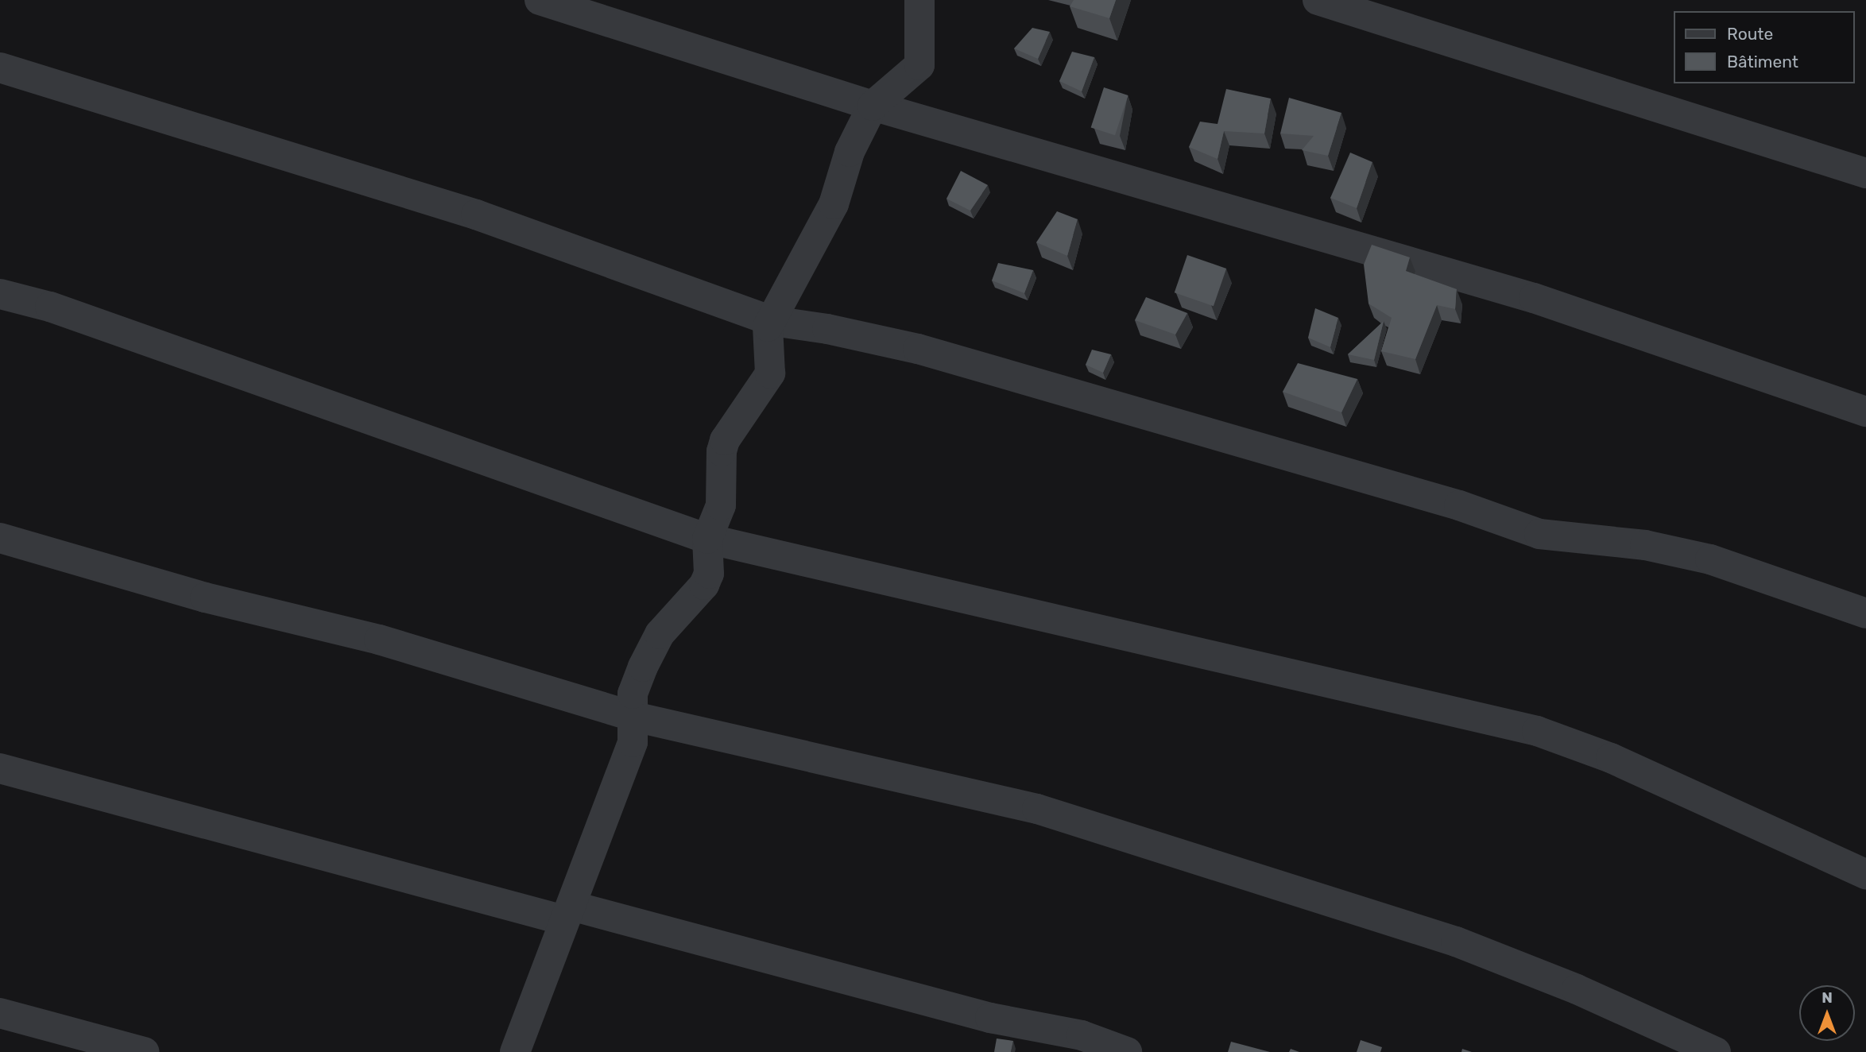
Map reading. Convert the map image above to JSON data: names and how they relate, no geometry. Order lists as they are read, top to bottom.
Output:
{
  "legend": ["Route", "Bâtiment"],
  "north": "top"
}
